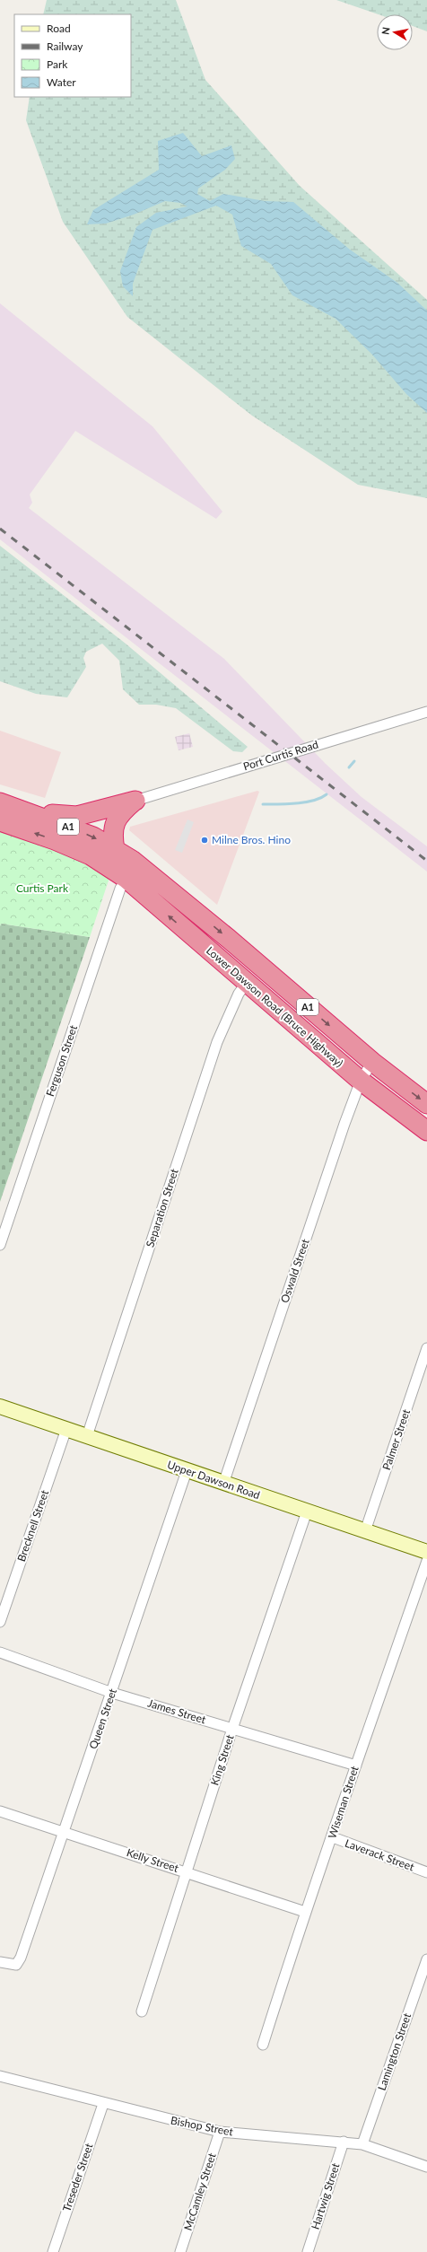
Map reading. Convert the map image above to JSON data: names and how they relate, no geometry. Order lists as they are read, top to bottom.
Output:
{
  "streets": {
    "highway": ["A1", "Lower Dawson Road (Bruce Highway)"],
    "street": [
      "Port Curtis Road",
      "Ferguson Street",
      "Separation Street",
      "Oswald Street",
      "Palmer Street",
      "Upper Dawson Road",
      "Brecknell Street",
      "James Street",
      "Queen Street",
      "King Street",
      "Wiseman Street",
      "Laverack Street",
      "Kelly Street",
      "Lamington Street",
      "Bishop Street",
      "Treseder Street",
      "McCamley Street",
      "Hartwig Street"
    ]
  },
  "crossings": [
    ["A1", "Lower Dawson Road (Bruce Highway)"],
    ["A1", "Ferguson Street"],
    ["Lower Dawson Road (Bruce Highway)", "Ferguson Street"],
    ["Lower Dawson Road (Bruce Highway)", "Separation Street"],
    ["Lower Dawson Road (Bruce Highway)", "Oswald Street"],
    ["Separation Street", "Upper Dawson Road"],
    ["Oswald Street", "Upper Dawson Road"],
    ["Palmer Street", "Upper Dawson Road"],
    ["Upper Dawson Road", "Brecknell Street"],
    ["Upper Dawson Road", "Queen Street"],
    ["Upper Dawson Road", "King Street"],
    ["James Street", "Queen Street"],
    ["James Street", "King Street"],
    ["James Street", "Wiseman Street"],
    ["Queen Street", "Kelly Street"],
    ["King Street", "Kelly Street"],
    ["Wiseman Street", "Laverack Street"],
    ["Wiseman Street", "Kelly Street"],
    ["Lamington Street", "Bishop Street"],
    ["Bishop Street", "Treseder Street"],
    ["Bishop Street", "McCamley Street"],
    ["Bishop Street", "Hartwig Street"]
  ],
  "parks": ["Curtis Park"],
  "places": ["Milne Bros. Hino"],
  "legend": [
    "Road",
    "Railway",
    "Park",
    "Water"
  ],
  "north": "left"
}
